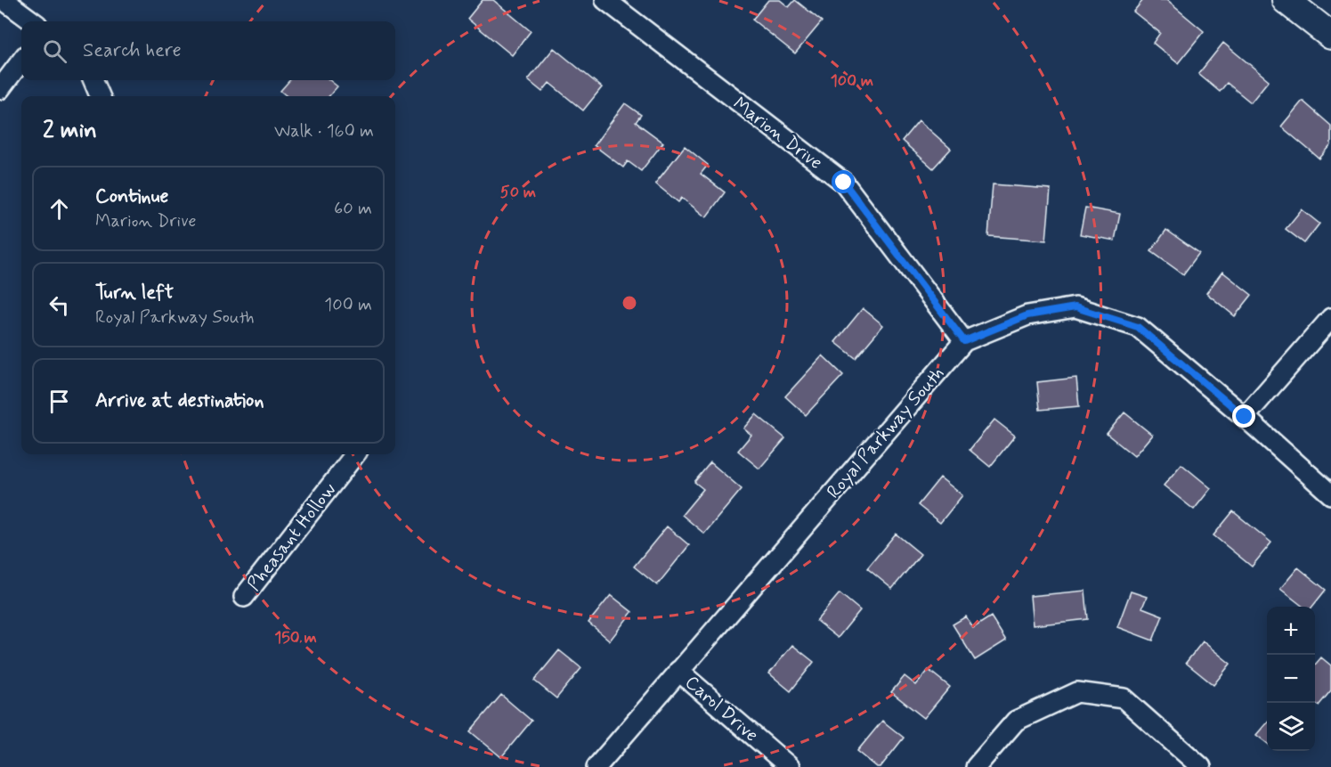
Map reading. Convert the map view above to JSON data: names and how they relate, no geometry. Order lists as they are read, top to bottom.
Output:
{
  "streets": {
    "street": [
      "Marion Drive",
      "Royal Parkway South",
      "Pheasant Hollow",
      "Carol Drive"
    ]
  },
  "crossings": [
    ["Marion Drive", "Royal Parkway South"],
    ["Royal Parkway South", "Carol Drive"]
  ],
  "page": {
    "search": "Search here",
    "heading": ["2 min", "Walk · 160 m"],
    "list": [
      ["Continue", "Marion Drive", "60 m"],
      ["Turn left", "Royal Parkway South", "100 m"],
      "Arrive at destination"
    ],
    "map_buttons": ["+", "−"]
  },
  "rings": ["100 m", "50 m", "150 m"]
}
